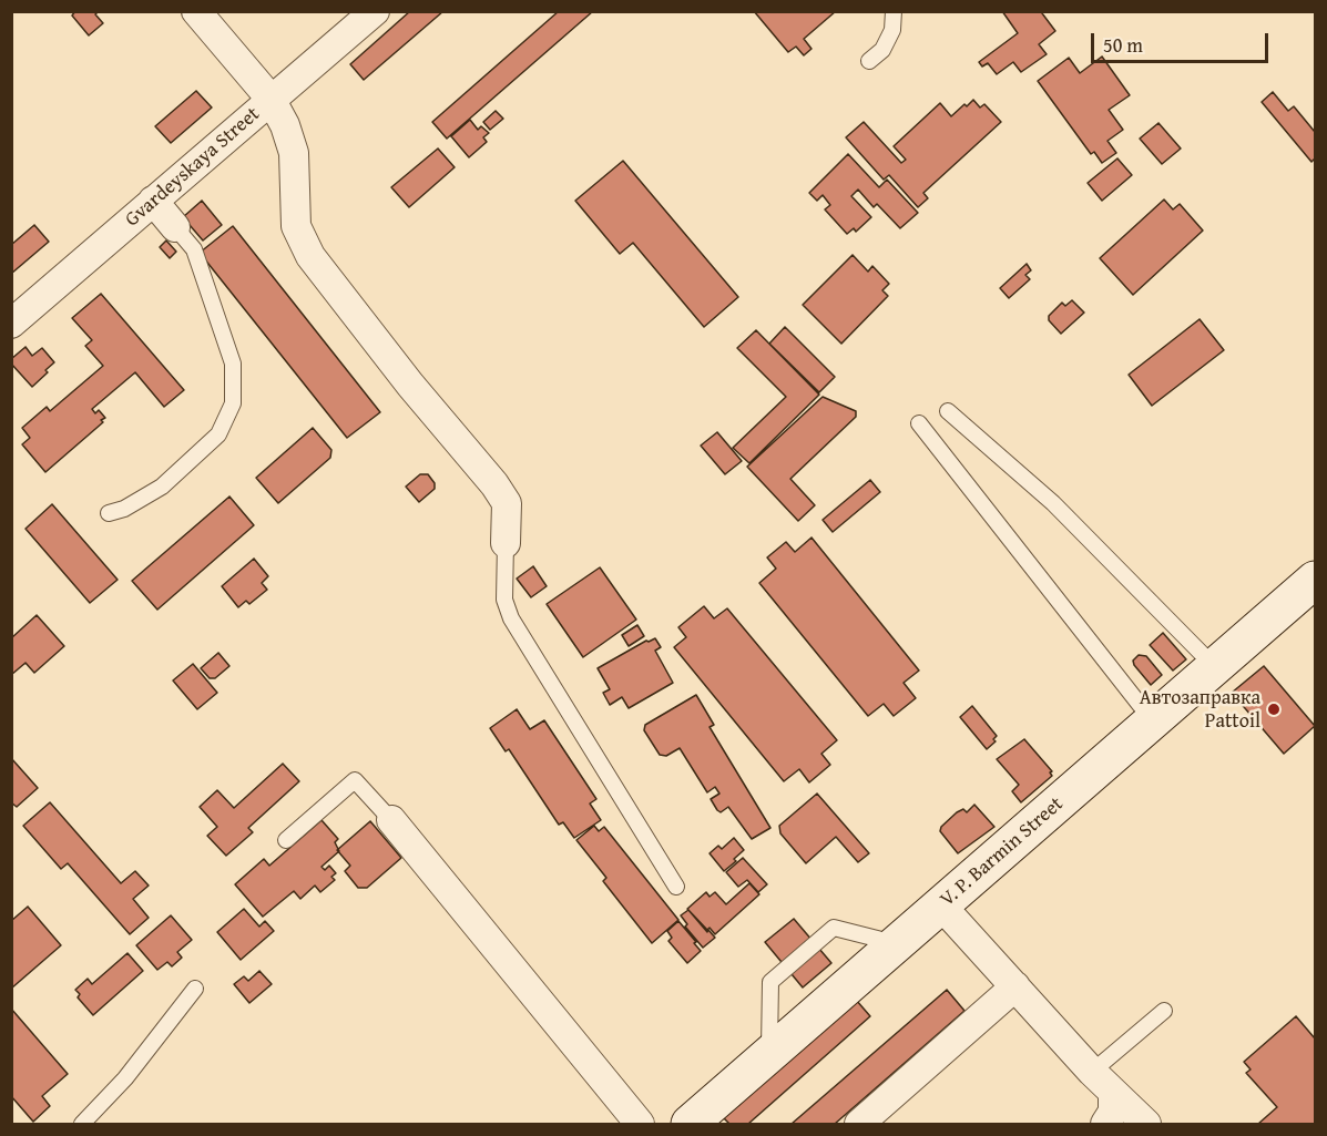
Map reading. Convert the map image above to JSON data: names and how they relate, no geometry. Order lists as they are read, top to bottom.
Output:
{
  "streets": {
    "street": ["Gvardeyskaya Street", "V. P. Barmin Street"]
  },
  "places": ["Автозаправка Pattoil"],
  "scale_bar": "50 m"
}
